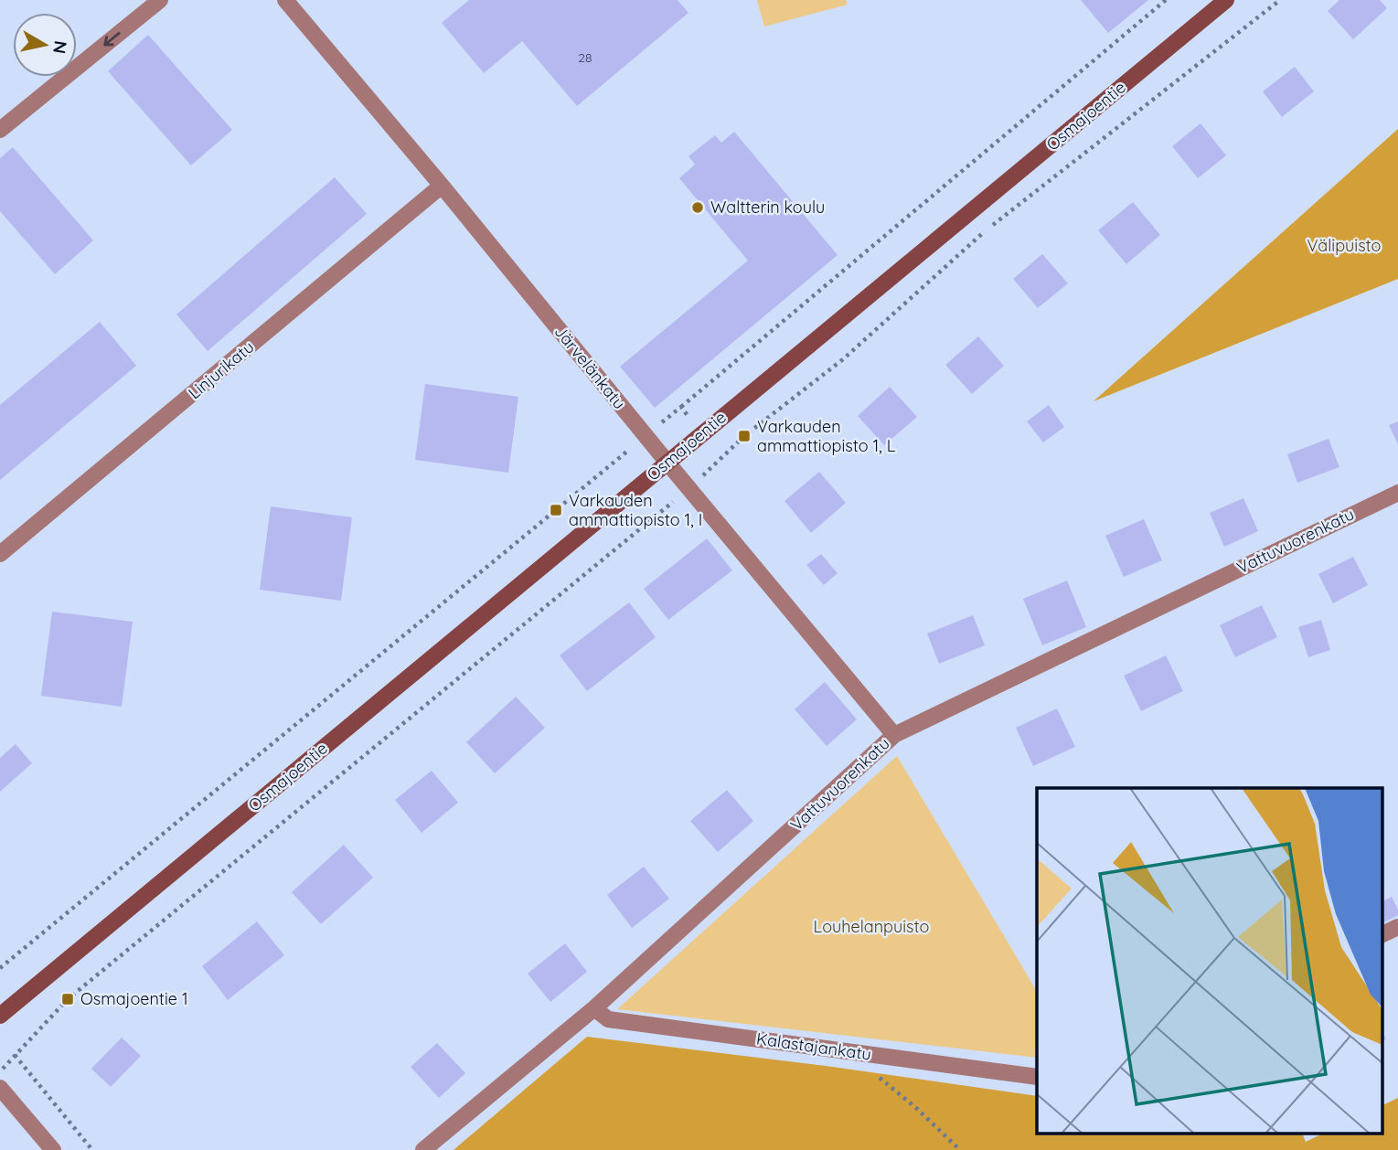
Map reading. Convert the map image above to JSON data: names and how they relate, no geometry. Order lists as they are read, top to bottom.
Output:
{
  "streets": {
    "street": [
      "Osmajoentie",
      "Järvelänkatu",
      "Linjurikatu",
      "Vattuvuorenkatu",
      "Kalastajankatu"
    ]
  },
  "crossings": [
    ["Osmajoentie", "Järvelänkatu"],
    ["Järvelänkatu", "Linjurikatu"],
    ["Järvelänkatu", "Vattuvuorenkatu"],
    ["Vattuvuorenkatu", "Kalastajankatu"]
  ],
  "parks": ["Välipuisto", "Louhelanpuisto"],
  "places": {
    "other": ["Waltterin koulu"],
    "transit": ["Varkauden ammattiopisto 1, L", "Varkauden ammattiopisto 1, I", "Osmajoentie 1"]
  },
  "house_numbers": ["28"],
  "north": "right"
}
